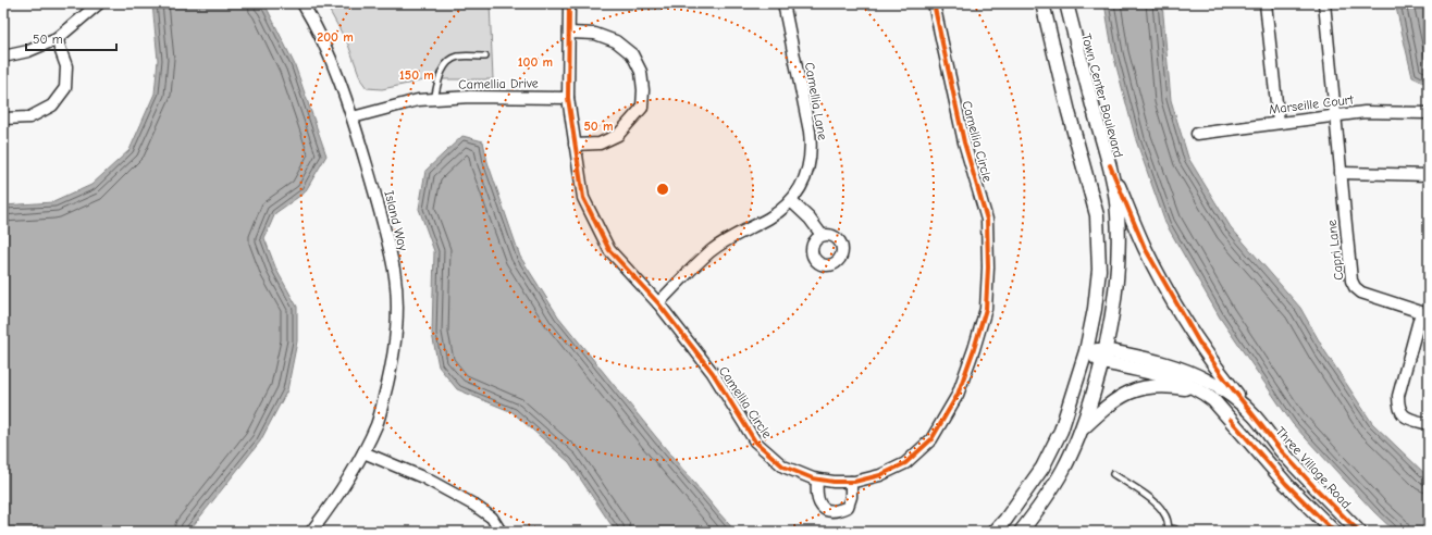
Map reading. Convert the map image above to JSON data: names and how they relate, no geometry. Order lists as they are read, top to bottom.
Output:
{
  "streets": {
    "street": [
      "Camellia Drive",
      "Town Center Boulevard",
      "Camellia Lane",
      "Marseille Court",
      "Camellia Circle",
      "Island Way",
      "Capri Lane",
      "Three Village Road"
    ]
  },
  "crossings": [
    ["Camellia Drive", "Camellia Circle"],
    ["Camellia Drive", "Island Way"],
    ["Town Center Boulevard", "Three Village Road"],
    ["Camellia Lane", "Camellia Circle"],
    ["Marseille Court", "Capri Lane"]
  ],
  "scale_bar": "50 m",
  "rings": [
    "200 m",
    "100 m",
    "150 m",
    "50 m"
  ]
}
